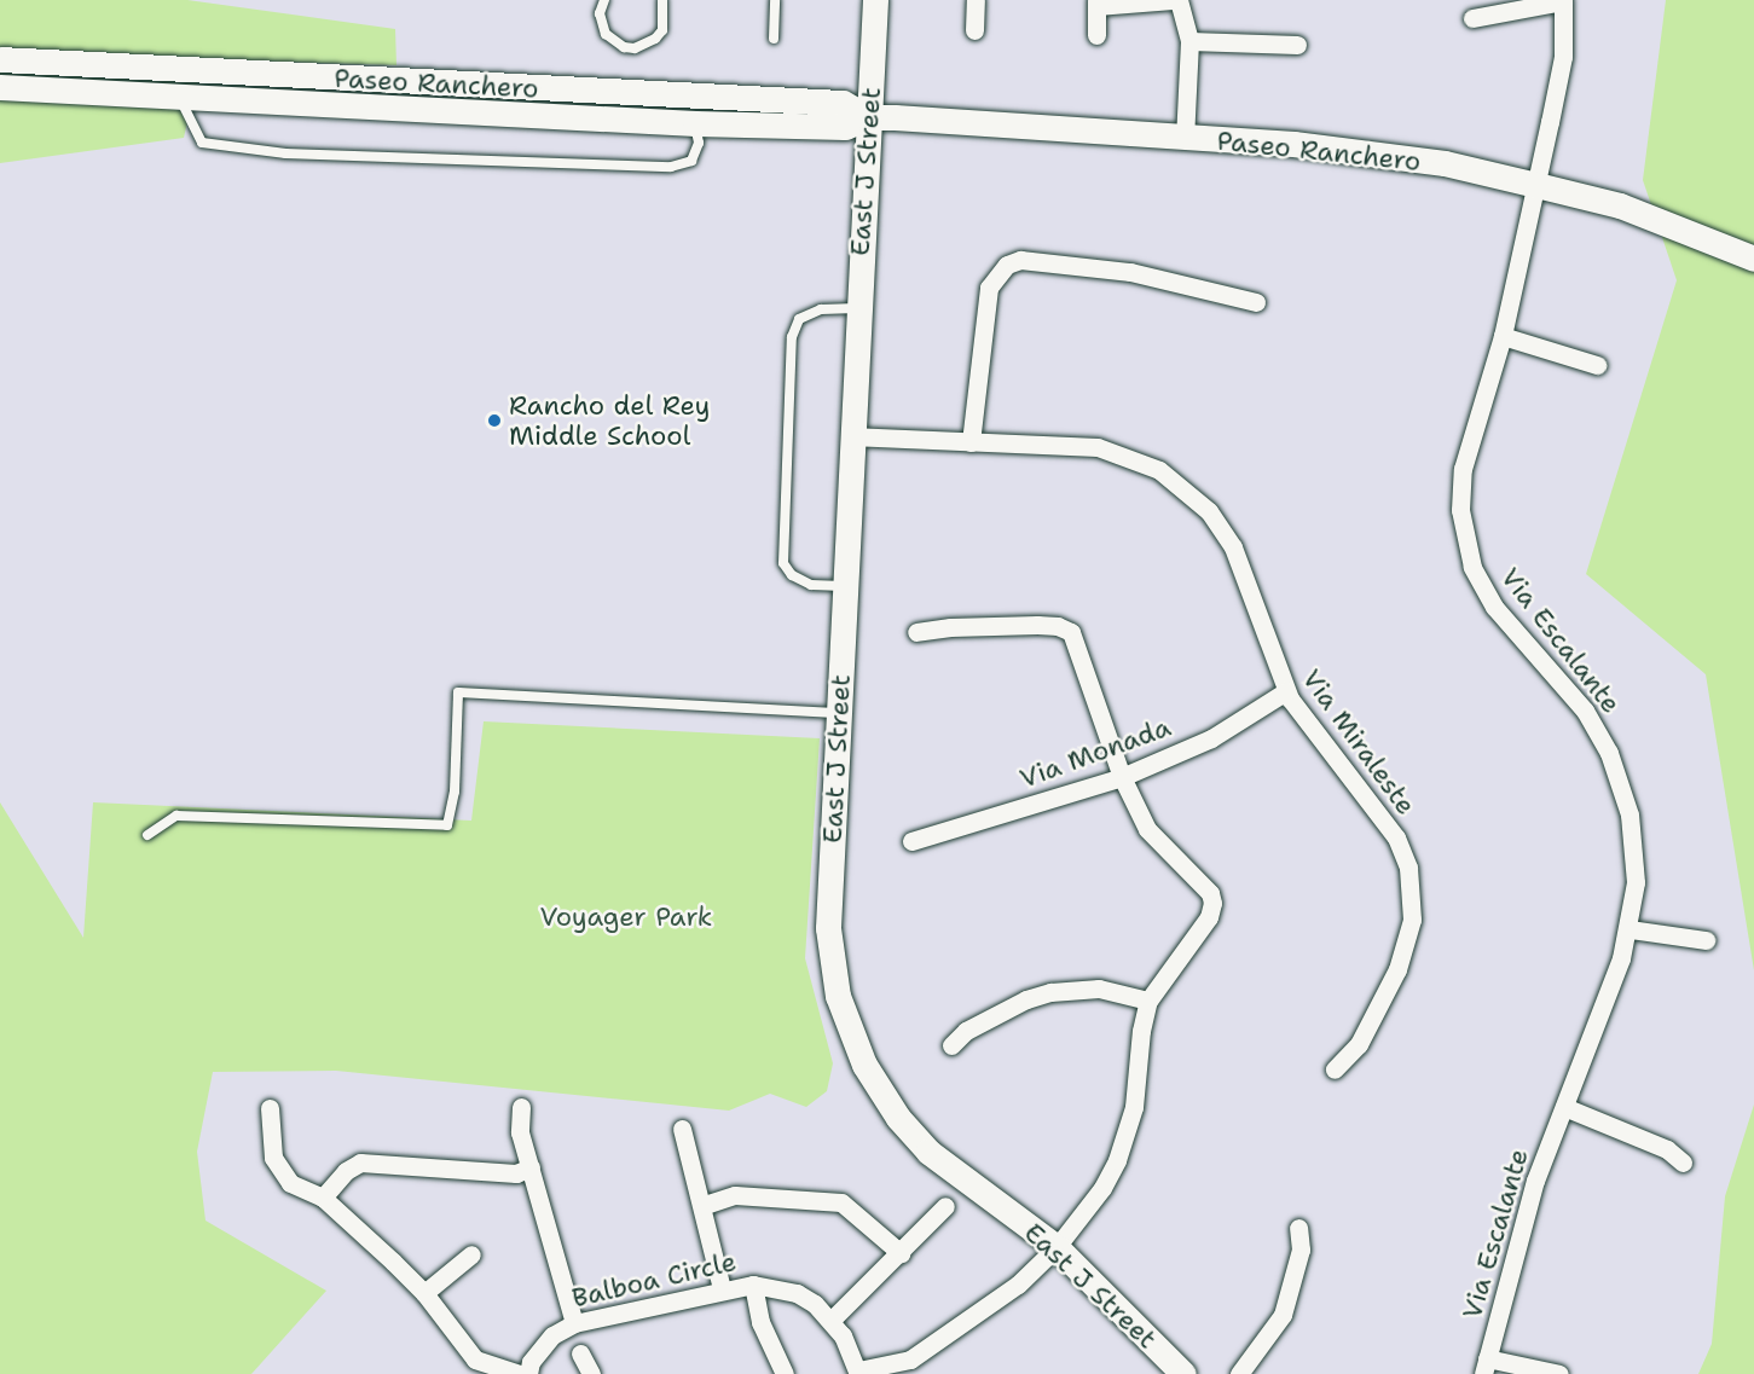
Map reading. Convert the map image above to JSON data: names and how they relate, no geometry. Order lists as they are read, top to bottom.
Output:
{
  "streets": {
    "main road": ["Paseo Ranchero", "East J Street"],
    "street": [
      "Via Escalante",
      "Via Miraleste",
      "Via Monada",
      "Balboa Circle"
    ]
  },
  "crossings": [
    ["Paseo Ranchero", "East J Street"],
    ["Paseo Ranchero", "Via Escalante"],
    ["East J Street", "Via Miraleste"],
    ["Via Miraleste", "Via Monada"]
  ],
  "parks": ["Voyager Park"],
  "places": ["Rancho del Rey Middle School"]
}
